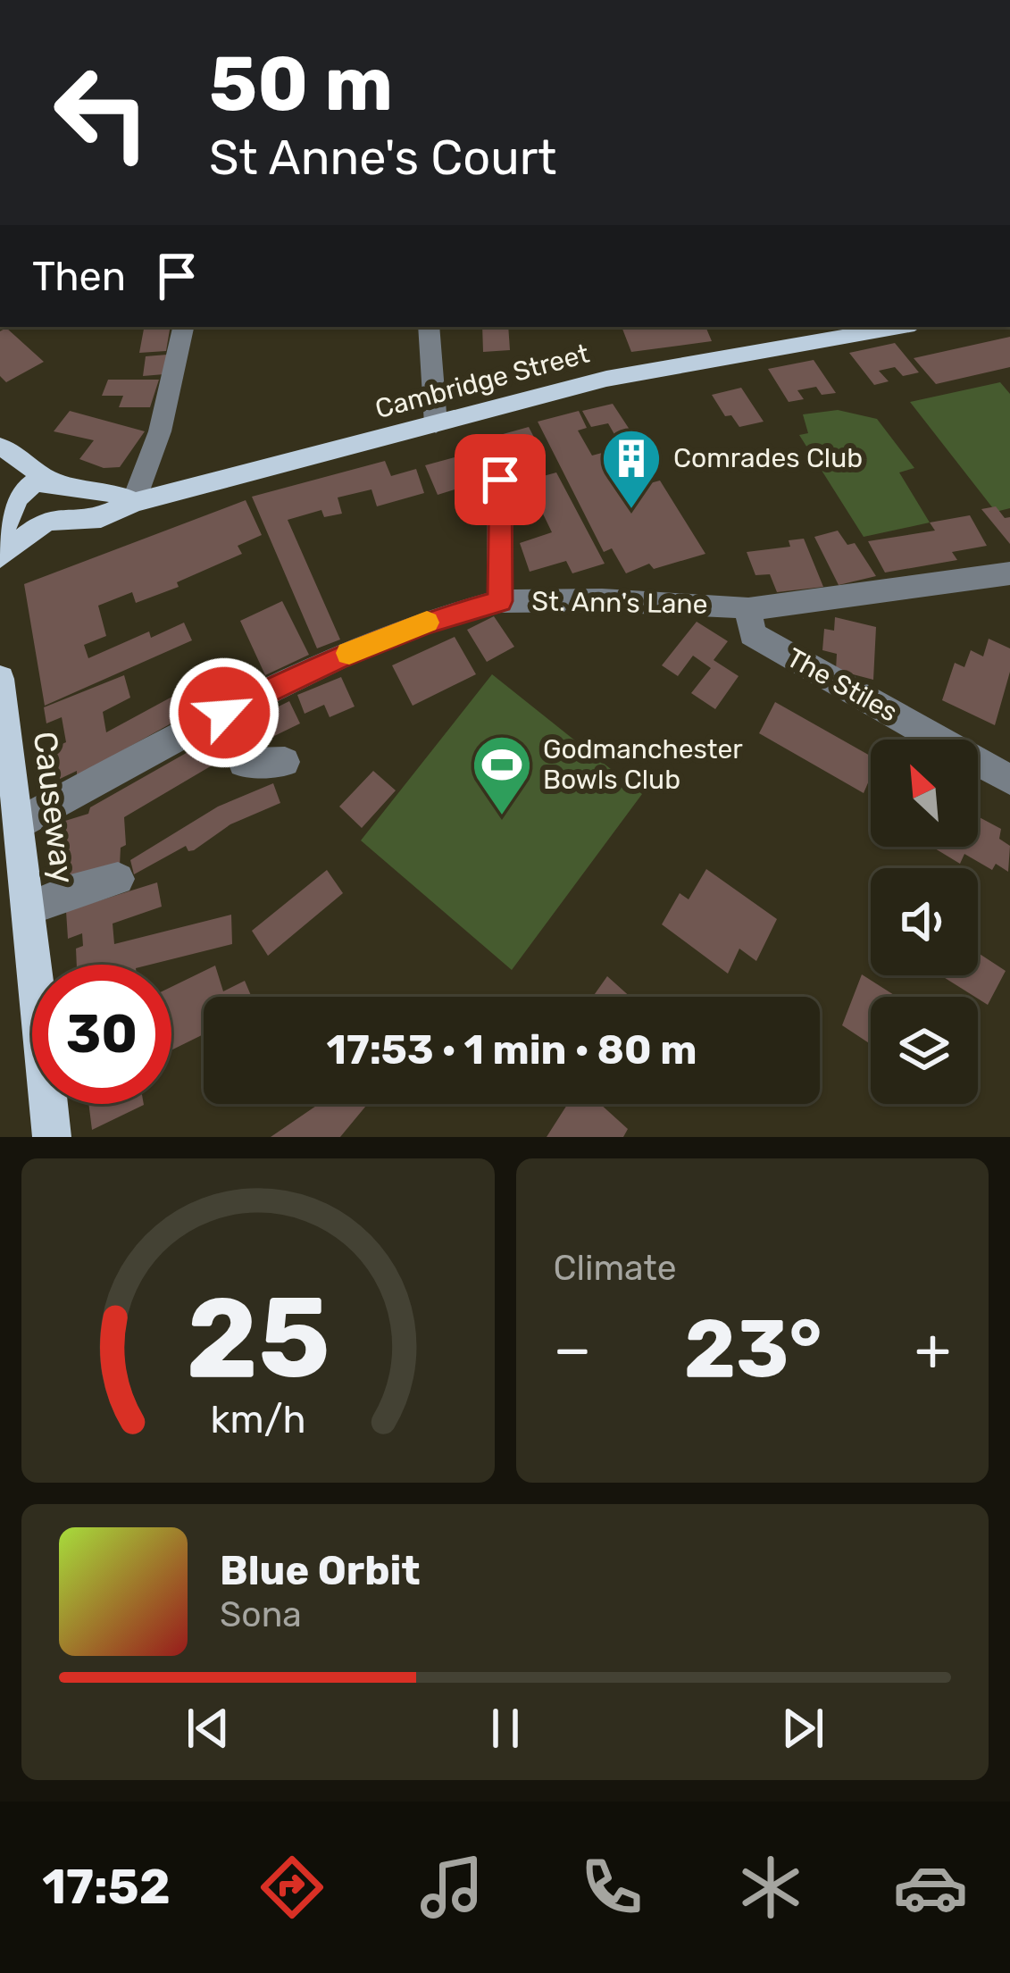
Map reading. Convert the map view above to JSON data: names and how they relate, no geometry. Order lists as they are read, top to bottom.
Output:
{
  "streets": {
    "main road": ["Cambridge Street", "Causeway"],
    "street": ["St. Ann's Lane", "The Stiles"]
  },
  "crossings": [
    ["St. Ann's Lane", "The Stiles"],
    ["St. Ann's Lane", "Causeway"]
  ],
  "places": {
    "building": ["Comrades Club"],
    "sports": ["Godmanchester Bowls Club"]
  },
  "north": "top left",
  "page": {
    "turn": ["50 m", "St Anne's Court"],
    "then": "Then",
    "limit": "30",
    "trip": "17:53 · 1 min · 80 m",
    "tile": "Climate",
    "heat": ["−", "23°", "+"],
    "song": ["Blue Orbit", "Sona"],
    "tabs": "17:52",
    "gauge": ["25", "km/h"]
  }
}
